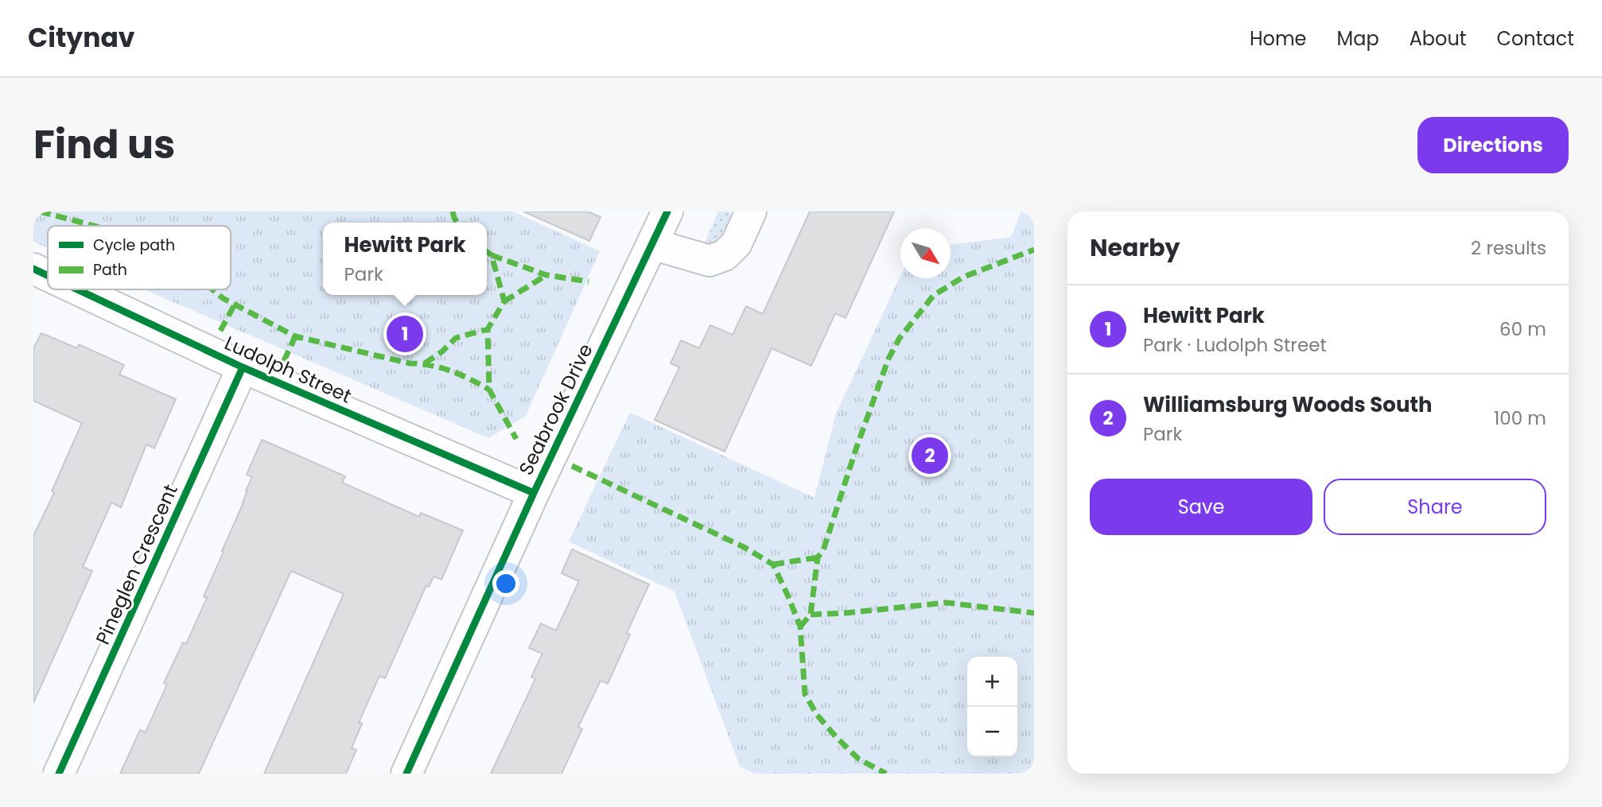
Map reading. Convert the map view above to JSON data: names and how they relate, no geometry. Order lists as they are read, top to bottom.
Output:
{
  "streets": {
    "street": ["Ludolph Street", "Seabrook Drive", "Pineglen Crescent"]
  },
  "crossings": [
    ["Ludolph Street", "Seabrook Drive"],
    ["Ludolph Street", "Pineglen Crescent"]
  ],
  "legend": ["Cycle path", "Path"],
  "north": "bottom right",
  "page": {
    "header": "Citynav",
    "nav": [
      "Home",
      "Map",
      "About",
      "Contact"
    ],
    "title": "Find us",
    "buttons": [
      "Directions",
      ["Save", "Share"]
    ],
    "heading": ["Nearby", "2 results"],
    "popup": ["Hewitt Park", "Park"],
    "list": [
      {
        "mark": "1",
        "name": "Hewitt Park",
        "note": "Park · Ludolph Street",
        "value": "60 m"
      },
      {
        "mark": "2",
        "name": "Williamsburg Woods South",
        "note": "Park",
        "value": "100 m"
      }
    ],
    "pins": ["1", "2"],
    "map_buttons": ["+", "−"]
  }
}
